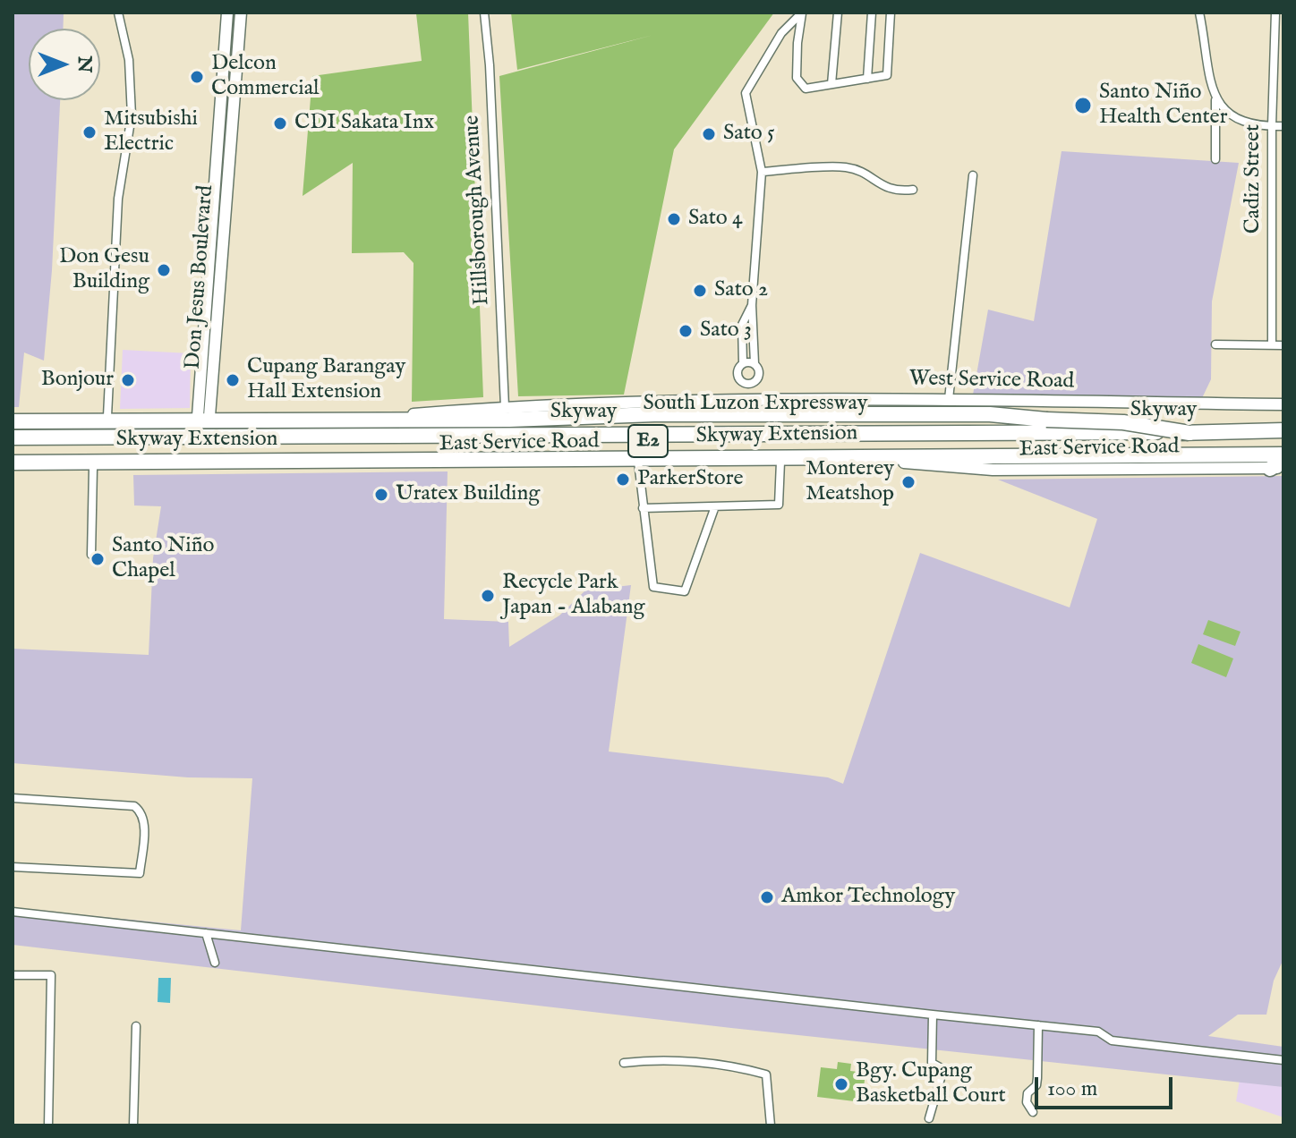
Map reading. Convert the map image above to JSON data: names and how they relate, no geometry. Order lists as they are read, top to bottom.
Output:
{
  "streets": {
    "highway": [
      "South Luzon Expressway",
      "Skyway",
      "Skyway Extension",
      "E2"
    ],
    "main road": ["Don Jesus Boulevard", "West Service Road", "East Service Road"],
    "street": ["Cadiz Street", "Hillsborough Avenue"]
  },
  "crossings": [
    ["Hillsborough Avenue", "West Service Road"],
    ["Don Jesus Boulevard", "West Service Road"],
    ["West Service Road", "Skyway Extension"],
    ["Skyway", "Skyway Extension"]
  ],
  "places": [
    "Delcon Commercial",
    "Santo Niño Health Center",
    "CDI Sakata Inx",
    "Mitsubishi Electric",
    "Sato 5",
    "Sato 4",
    "Don Gesu Building",
    "Sato 2",
    "Sato 3",
    "Bonjour",
    "Cupang Barangay Hall Extension",
    "ParkerStore",
    "Monterey Meatshop",
    "Uratex Building",
    "Santo Niño Chapel",
    "Recycle Park Japan - Alabang",
    "Amkor Technology",
    "Bgy. Cupang Basketball Court"
  ],
  "scale_bar": "100 m",
  "north": "right"
}
